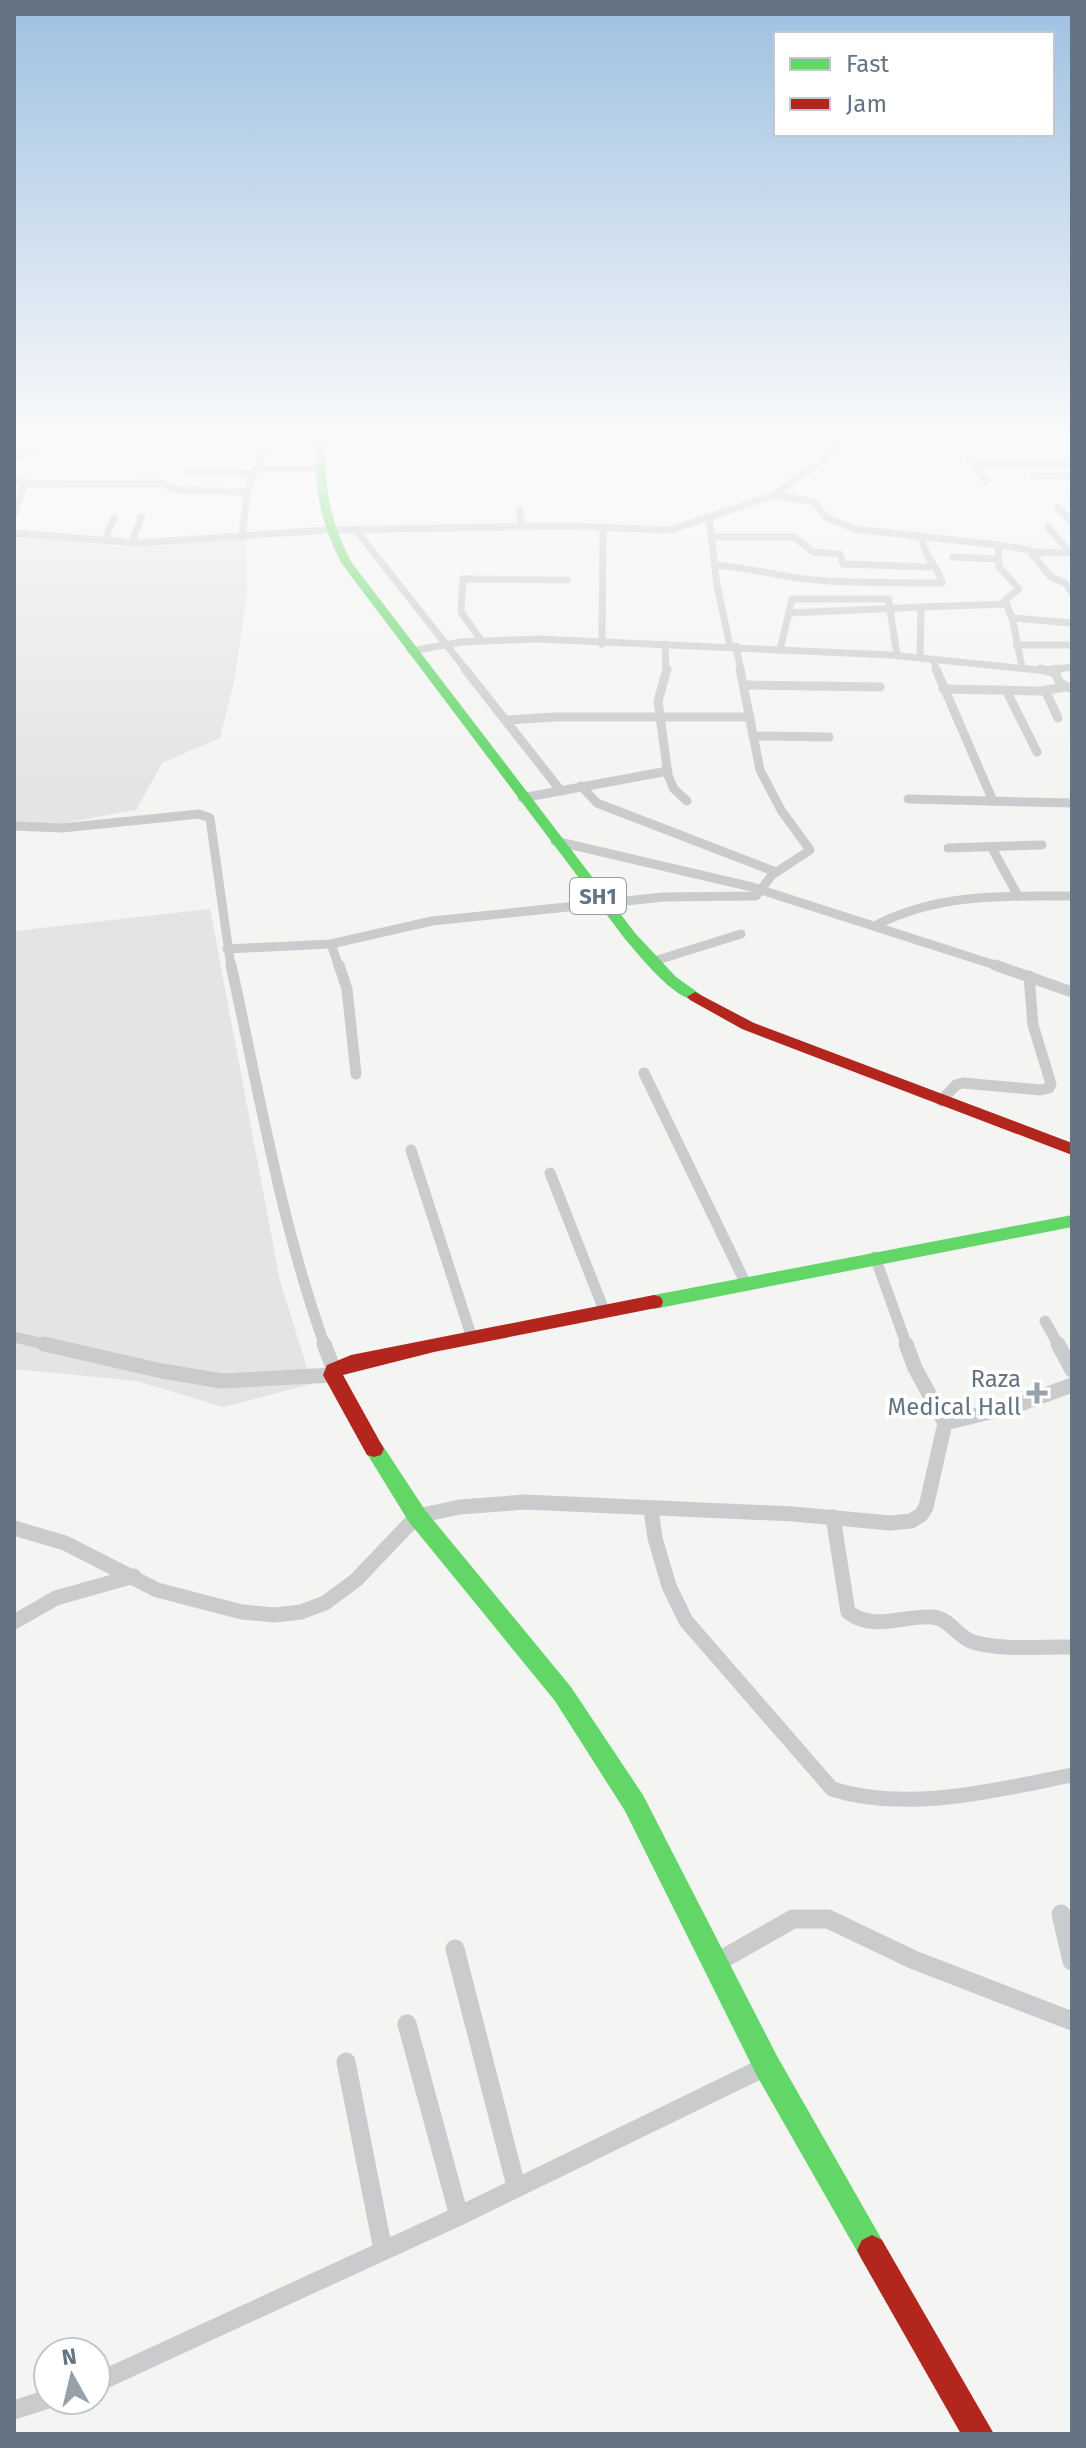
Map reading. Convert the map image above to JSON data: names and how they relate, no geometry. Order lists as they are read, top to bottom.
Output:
{
  "streets": {
    "main road": ["SH1"]
  },
  "places": {
    "health": ["Raza Medical Hall"]
  },
  "legend": ["Fast", "Jam"],
  "north": "top"
}
